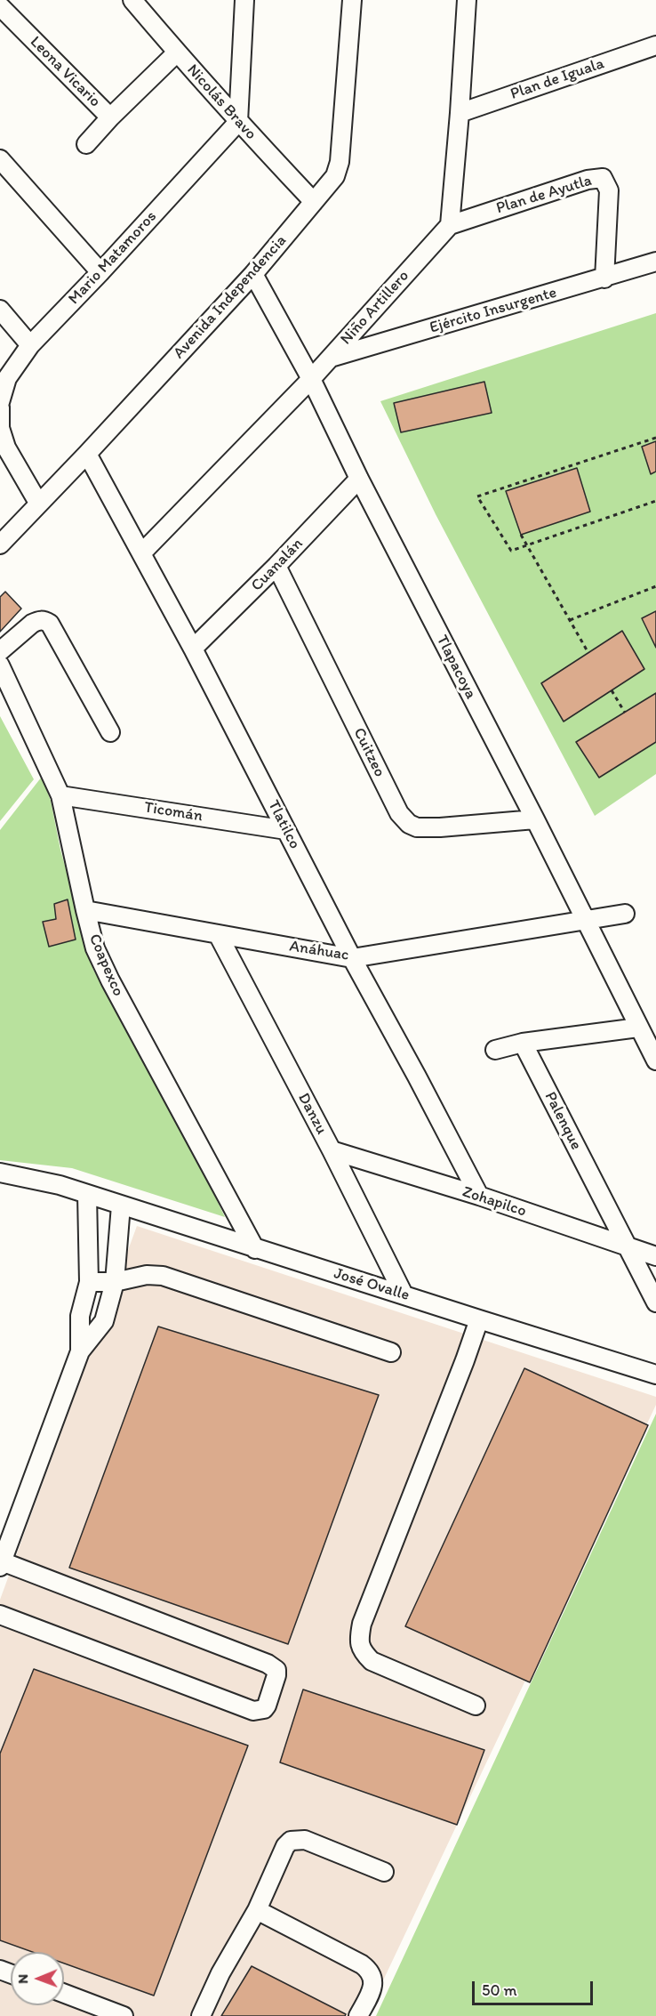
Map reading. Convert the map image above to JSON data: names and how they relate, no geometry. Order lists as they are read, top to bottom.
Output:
{
  "streets": {
    "street": [
      "Leona Vicario",
      "Plan de Iguala",
      "Nicolás Bravo",
      "Plan de Ayutla",
      "Mario Matamoros",
      "Avenida Independencia",
      "Niño Artillero",
      "Ejército Insurgente",
      "Cuanalán",
      "Tlapacoya",
      "Cuitzeo",
      "Ticomán",
      "Tlatilco",
      "Anáhuac",
      "Coapexco",
      "Danzu",
      "Palenque",
      "Zohapilco",
      "José Ovalle"
    ]
  },
  "crossings": [
    ["Leona Vicario", "Nicolás Bravo"],
    ["Nicolás Bravo", "Mario Matamoros"],
    ["Nicolás Bravo", "Avenida Independencia"],
    ["Plan de Ayutla", "Niño Artillero"],
    ["Plan de Ayutla", "Ejército Insurgente"],
    ["Avenida Independencia", "Tlapacoya"],
    ["Avenida Independencia", "Tlatilco"],
    ["Niño Artillero", "Ejército Insurgente"],
    ["Niño Artillero", "Tlapacoya"],
    ["Niño Artillero", "Tlatilco"],
    ["Cuanalán", "Tlapacoya"],
    ["Cuanalán", "Cuitzeo"],
    ["Cuanalán", "Tlatilco"],
    ["Tlapacoya", "Cuitzeo"],
    ["Tlapacoya", "Anáhuac"],
    ["Ticomán", "Tlatilco"],
    ["Ticomán", "Coapexco"],
    ["Tlatilco", "Anáhuac"],
    ["Tlatilco", "Zohapilco"],
    ["Anáhuac", "Coapexco"],
    ["Anáhuac", "Danzu"],
    ["Coapexco", "José Ovalle"],
    ["Danzu", "Zohapilco"],
    ["Danzu", "José Ovalle"],
    ["Palenque", "Zohapilco"]
  ],
  "scale_bar": "50 m",
  "north": "left"
}
